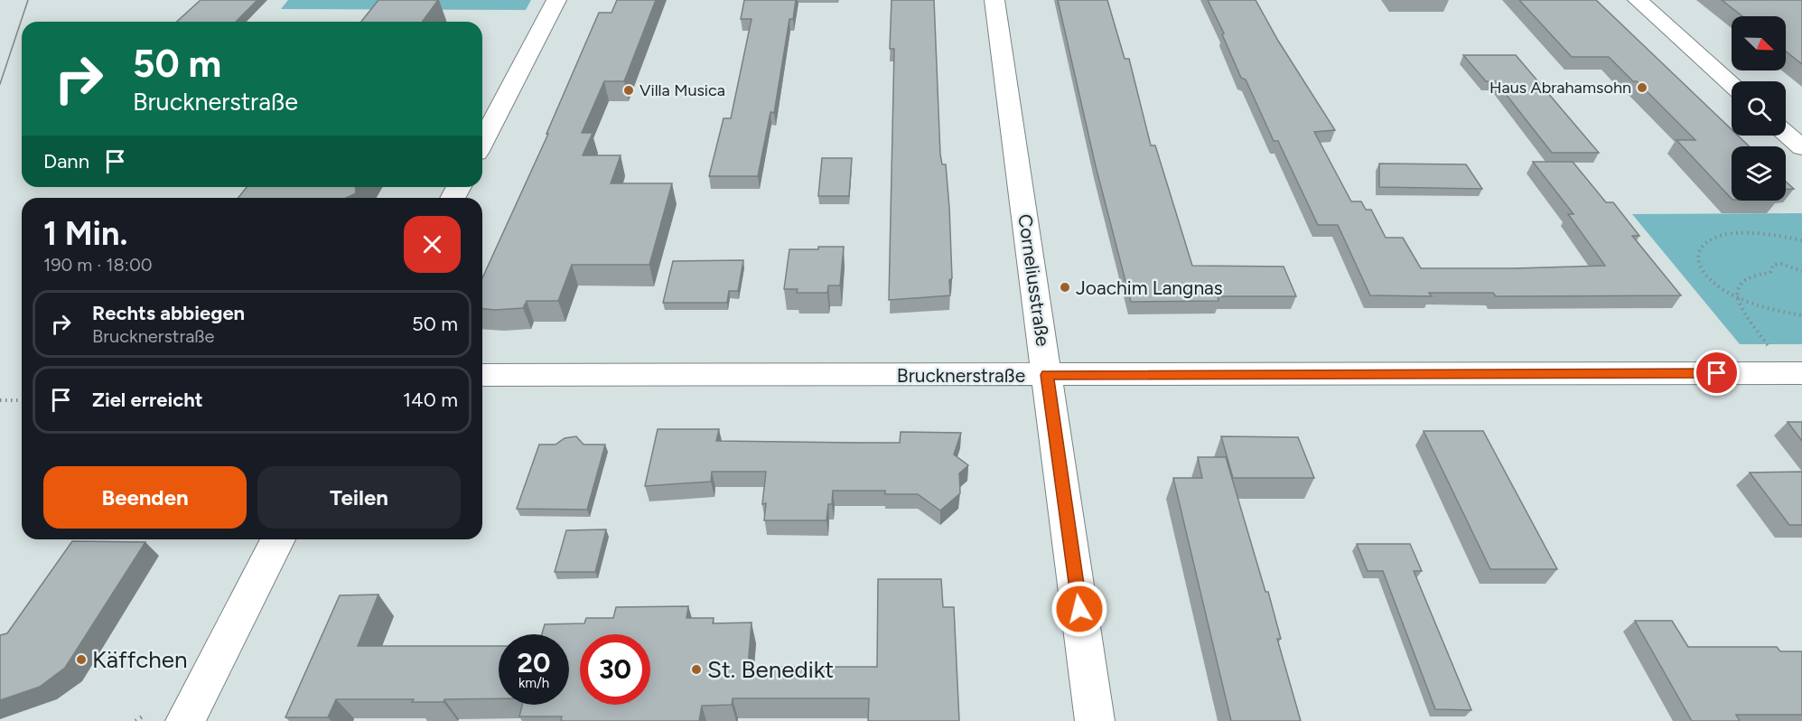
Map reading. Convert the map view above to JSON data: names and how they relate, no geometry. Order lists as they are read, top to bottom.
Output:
{
  "streets": {
    "street": ["Corneliusstraße", "Brucknerstraße"]
  },
  "crossings": [
    ["Corneliusstraße", "Brucknerstraße"]
  ],
  "places": [
    "Haus Abrahamsohn",
    "Villa Musica",
    "Joachim Langnas",
    "Käffchen",
    "St. Benedikt"
  ],
  "north": "bottom right",
  "page": {
    "turn": ["50 m", "Brucknerstraße"],
    "then": "Dann",
    "heading": ["1 Min.", "190 m · 18:00"],
    "list": [
      {
        "name": "Rechts abbiegen",
        "note": "Brucknerstraße",
        "value": "50 m"
      },
      {
        "name": "Ziel erreicht",
        "value": "140 m"
      }
    ],
    "buttons": ["Beenden", "Teilen"],
    "speed": "20 km/h",
    "limit": "30"
  }
}
